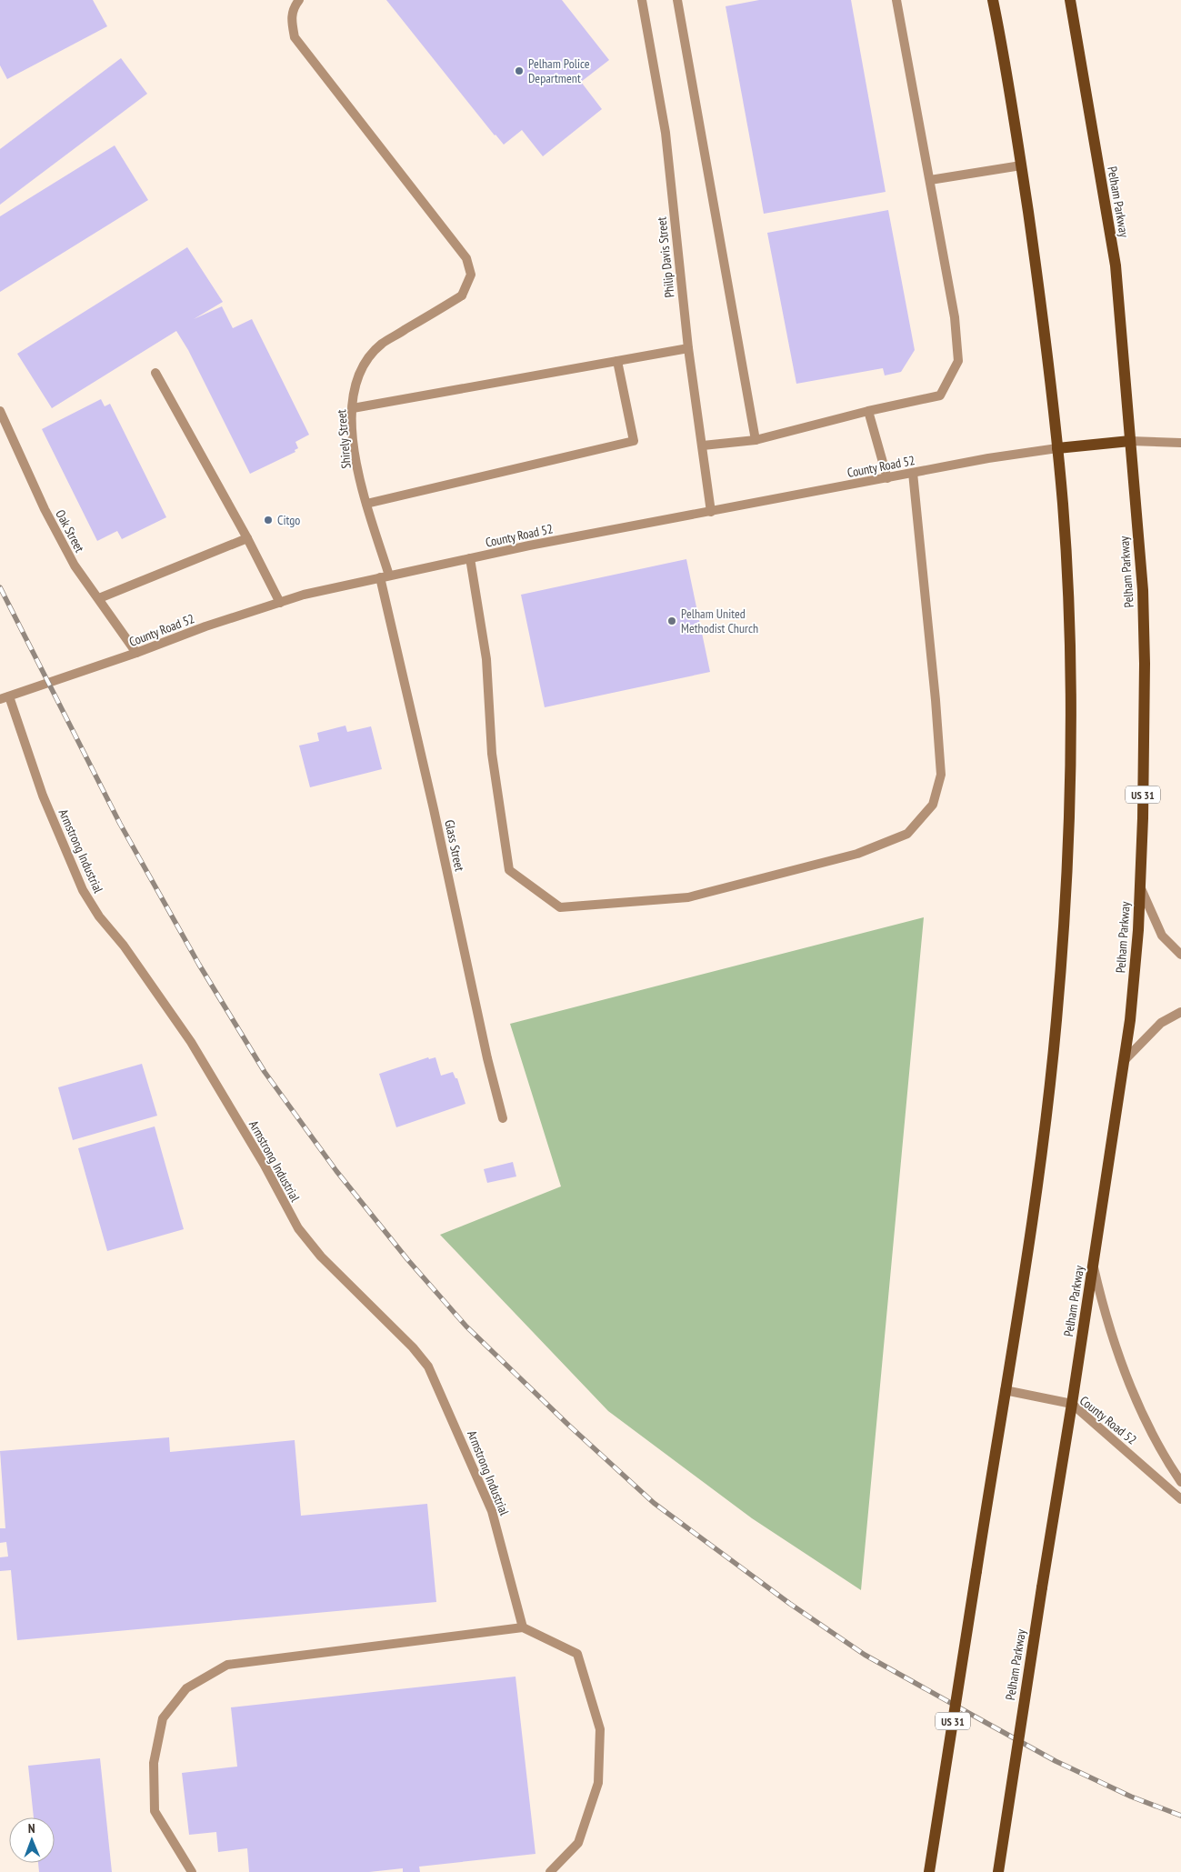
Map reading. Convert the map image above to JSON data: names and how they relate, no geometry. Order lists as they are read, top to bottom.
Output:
{
  "streets": {
    "main road": ["Pelham Parkway", "US 31"],
    "street": [
      "Philip Davis Street",
      "Shirely Street",
      "County Road 52",
      "Oak Street",
      "Glass Street",
      "Armstrong Industrial"
    ]
  },
  "crossings": [
    ["Pelham Parkway", "County Road 52"],
    ["Philip Davis Street", "County Road 52"],
    ["Shirely Street", "County Road 52"],
    ["Shirely Street", "Glass Street"],
    ["County Road 52", "Oak Street"],
    ["County Road 52", "US 31"],
    ["County Road 52", "Glass Street"],
    ["County Road 52", "Armstrong Industrial"]
  ],
  "places": ["Pelham Police Department", "Citgo", "Pelham United Methodist Church"],
  "north": "top"
}
